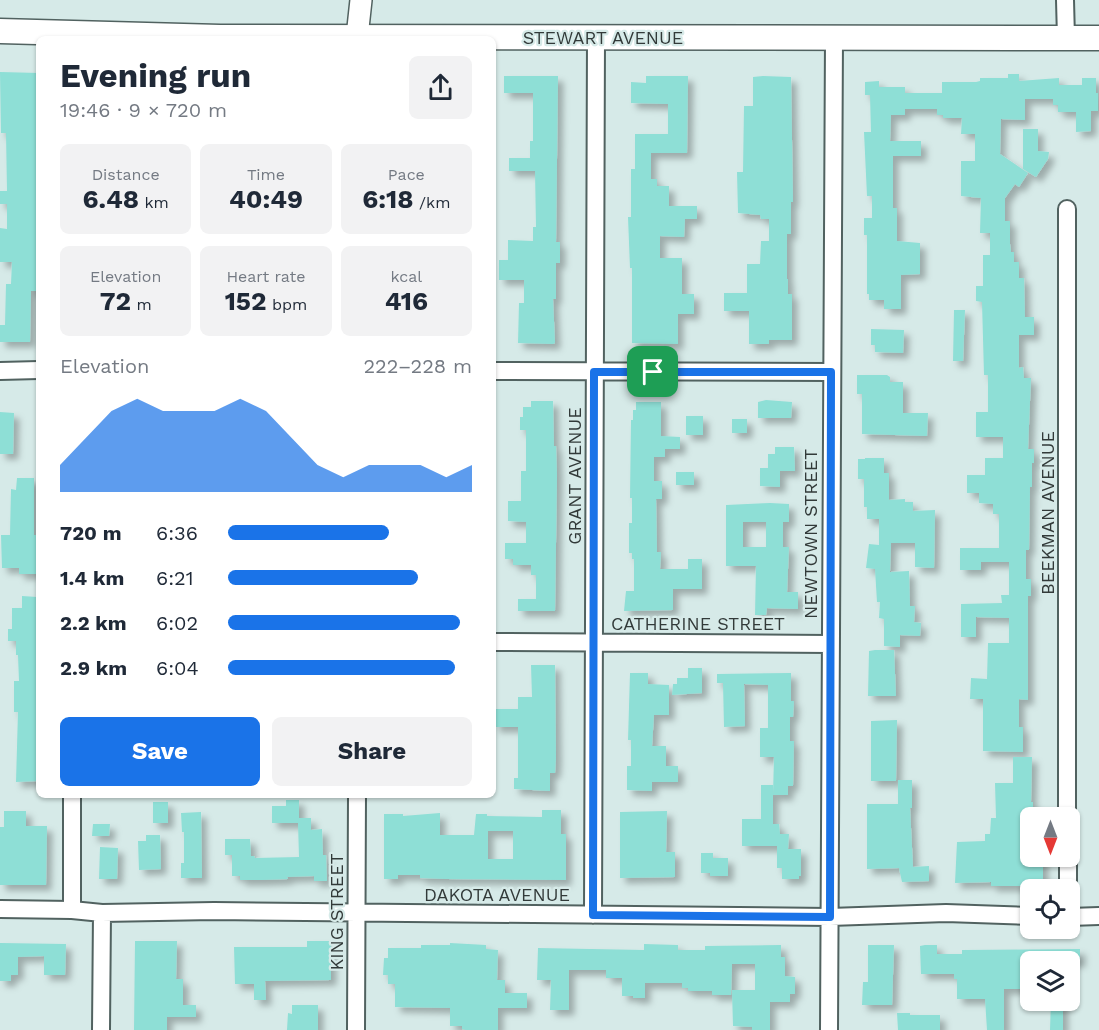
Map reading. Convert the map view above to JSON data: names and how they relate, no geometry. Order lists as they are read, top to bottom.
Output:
{
  "streets": {
    "main road": ["STEWART AVENUE"],
    "street": [
      "GRANT AVENUE",
      "BEEKMAN AVENUE",
      "NEWTOWN STREET",
      "CATHERINE STREET",
      "DAKOTA AVENUE",
      "KING STREET"
    ]
  },
  "crossings": [
    ["STEWART AVENUE", "GRANT AVENUE"],
    ["STEWART AVENUE", "NEWTOWN STREET"],
    ["GRANT AVENUE", "CATHERINE STREET"],
    ["GRANT AVENUE", "DAKOTA AVENUE"],
    ["NEWTOWN STREET", "CATHERINE STREET"],
    ["NEWTOWN STREET", "DAKOTA AVENUE"],
    ["DAKOTA AVENUE", "KING STREET"]
  ],
  "north": "bottom",
  "page": {
    "heading": ["Evening run", "19:46 · 9 × 720 m"],
    "stats": [
      ["Distance", "6.48 km"],
      ["Time", "40:49"],
      ["Pace", "6:18 /km"],
      ["Elevation", "72 m"],
      ["Heart rate", "152 bpm"],
      ["kcal", "416"]
    ],
    "chart": ["Elevation", "222–228 m"],
    "list": [
      {
        "name": "720 m",
        "note": "6:36"
      },
      {
        "name": "1.4 km",
        "note": "6:21"
      },
      {
        "name": "2.2 km",
        "note": "6:02"
      },
      {
        "name": "2.9 km",
        "note": "6:04"
      }
    ],
    "buttons": ["Save", "Share"]
  }
}
